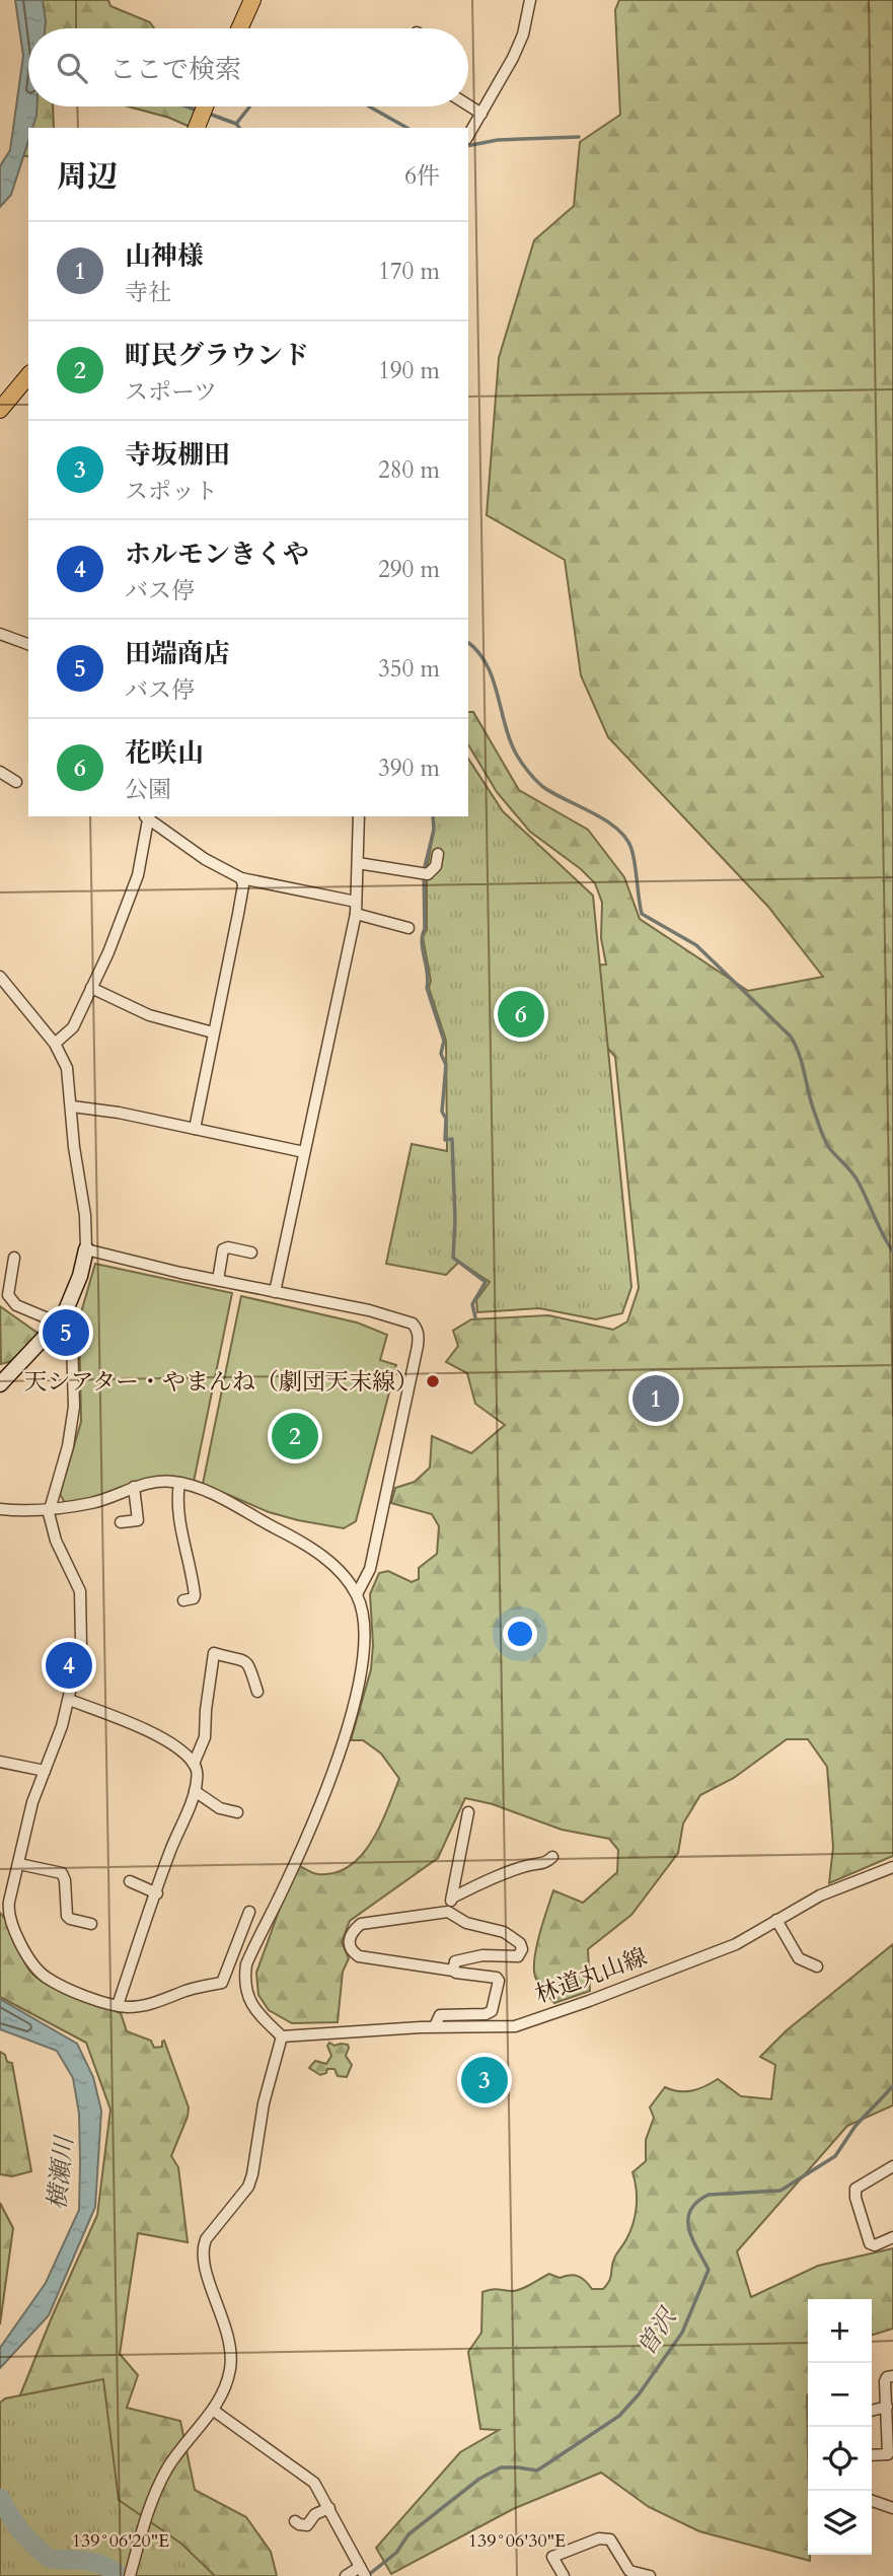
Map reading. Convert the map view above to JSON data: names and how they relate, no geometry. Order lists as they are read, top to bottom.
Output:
{
  "streets": {
    "street": ["林道丸山線"]
  },
  "water": ["横瀬川", "曽沢"],
  "places": ["天シアター・やまんね（劇団天末線）"],
  "page": {
    "search": "ここで検索",
    "heading": ["周辺", "6件"],
    "list": [
      {
        "mark": "1",
        "name": "山神様",
        "note": "寺社",
        "value": "170 m"
      },
      {
        "mark": "2",
        "name": "町民グラウンド",
        "note": "スポーツ",
        "value": "190 m"
      },
      {
        "mark": "3",
        "name": "寺坂棚田",
        "note": "スポット",
        "value": "280 m"
      },
      {
        "mark": "4",
        "name": "ホルモンきくや",
        "note": "バス停",
        "value": "290 m"
      },
      {
        "mark": "5",
        "name": "田端商店",
        "note": "バス停",
        "value": "350 m"
      },
      {
        "mark": "6",
        "name": "花咲山",
        "note": "公園",
        "value": "390 m"
      }
    ],
    "pins": [
      "6",
      "5",
      "1",
      "2",
      "4",
      "3"
    ],
    "map_buttons": ["+", "−"]
  },
  "coordinates": ["139°06'20\"E", "139°06'30\"E"]
}
